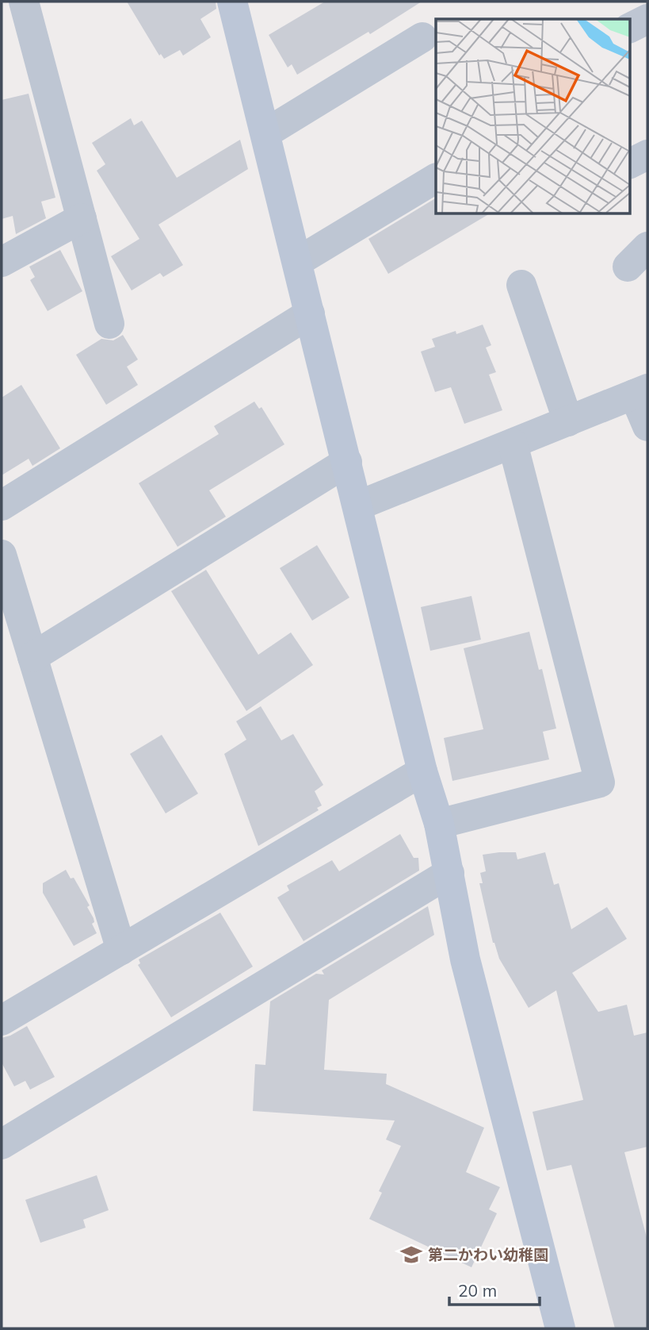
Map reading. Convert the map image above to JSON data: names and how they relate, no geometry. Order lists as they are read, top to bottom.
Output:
{
  "places": {
    "school or university": ["第二かわい幼稚園"]
  },
  "scale_bar": "20 m"
}
